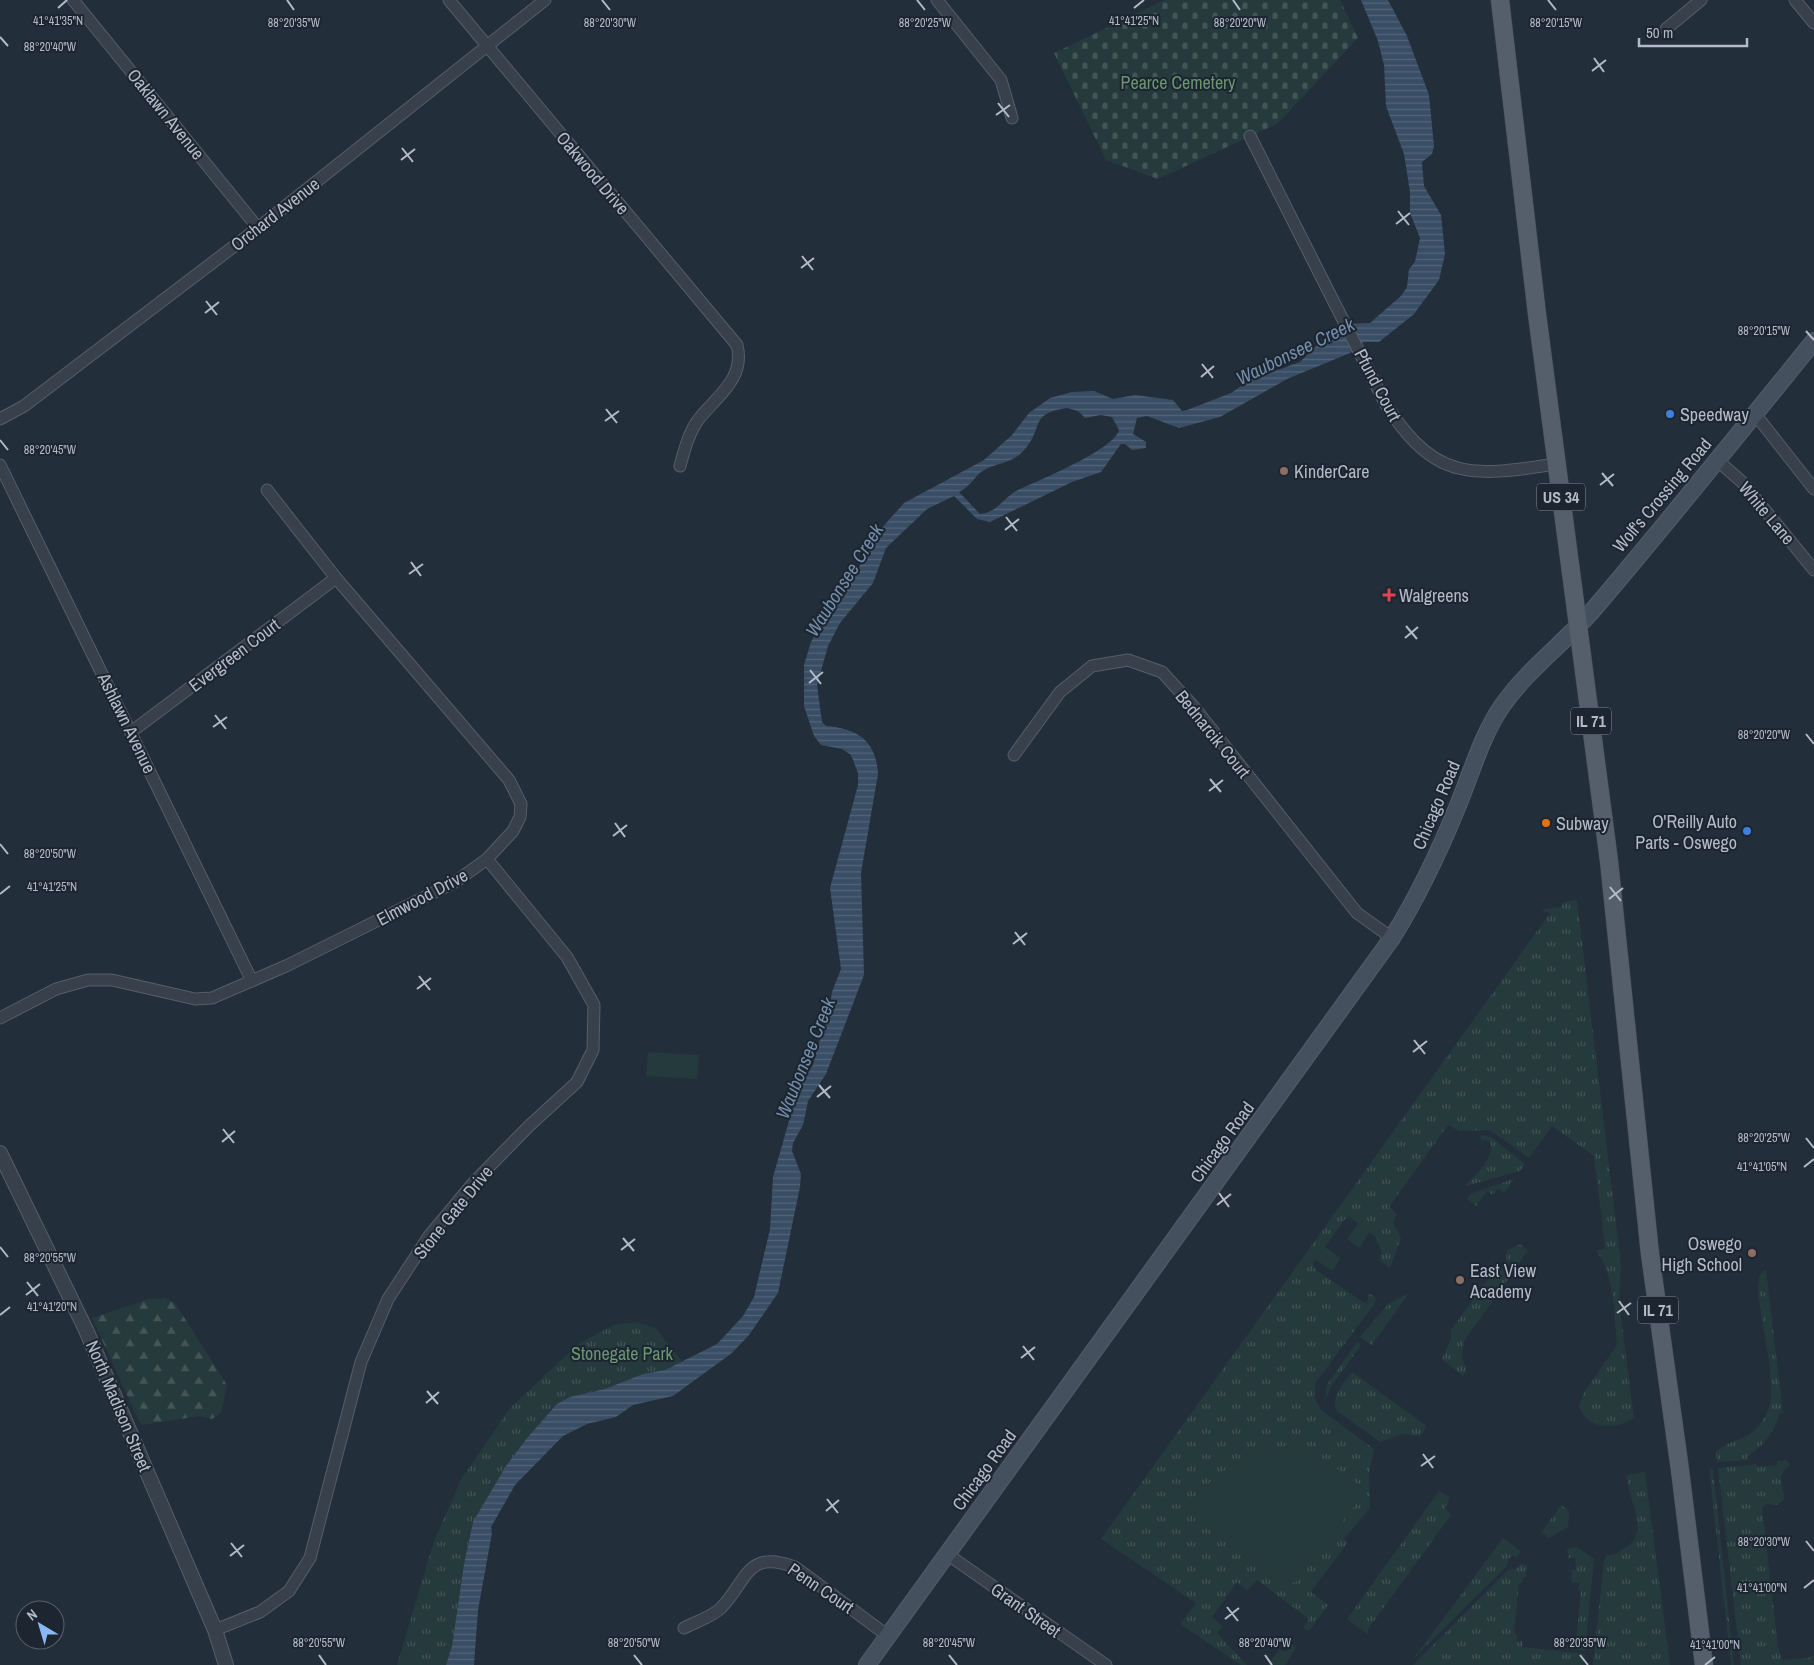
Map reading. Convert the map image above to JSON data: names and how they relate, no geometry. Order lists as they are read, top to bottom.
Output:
{
  "streets": {
    "main road": [
      "Wolf's Crossing Road",
      "US 34",
      "IL 71",
      "Chicago Road"
    ],
    "street": [
      "Oaklawn Avenue",
      "Oakwood Drive",
      "Orchard Avenue",
      "Pfund Court",
      "White Lane",
      "Evergreen Court",
      "Ashlawn Avenue",
      "Bednarcik Court",
      "Elmwood Drive",
      "Stone Gate Drive",
      "North Madison Street",
      "Penn Court",
      "Grant Street"
    ]
  },
  "crossings": [
    ["Oaklawn Avenue", "Orchard Avenue"],
    ["Oakwood Drive", "Orchard Avenue"],
    ["Pfund Court", "US 34"],
    ["Wolf's Crossing Road", "US 34"],
    ["Wolf's Crossing Road", "White Lane"],
    ["Wolf's Crossing Road", "IL 71"],
    ["Wolf's Crossing Road", "Chicago Road"],
    ["US 34", "IL 71"],
    ["US 34", "Chicago Road"],
    ["Evergreen Court", "Ashlawn Avenue"],
    ["Evergreen Court", "Elmwood Drive"],
    ["IL 71", "Chicago Road"],
    ["Ashlawn Avenue", "Elmwood Drive"],
    ["Bednarcik Court", "Chicago Road"],
    ["Chicago Road", "Penn Court"],
    ["Chicago Road", "Grant Street"],
    ["Elmwood Drive", "Stone Gate Drive"],
    ["Stone Gate Drive", "North Madison Street"]
  ],
  "water": ["Waubonsee Creek"],
  "parks": ["Pearce Cemetery", "Stonegate Park"],
  "places": {
    "other": [
      "Speedway",
      "KinderCare",
      "Subway",
      "O'Reilly Auto Parts - Oswego",
      "Oswego High School",
      "East View Academy"
    ],
    "health": ["Walgreens"]
  },
  "scale_bar": "50 m",
  "north": "top left",
  "coordinates": [
    "41°41'35\"N",
    "41°41'25\"N",
    "88°20'15\"W",
    "88°20'35\"W",
    "88°20'30\"W",
    "88°20'25\"W",
    "88°20'20\"W",
    "88°20'40\"W",
    "88°20'45\"W",
    "88°20'50\"W",
    "41°41'05\"N",
    "88°20'55\"W",
    "41°41'20\"N",
    "41°41'00\"N"
  ]
}
